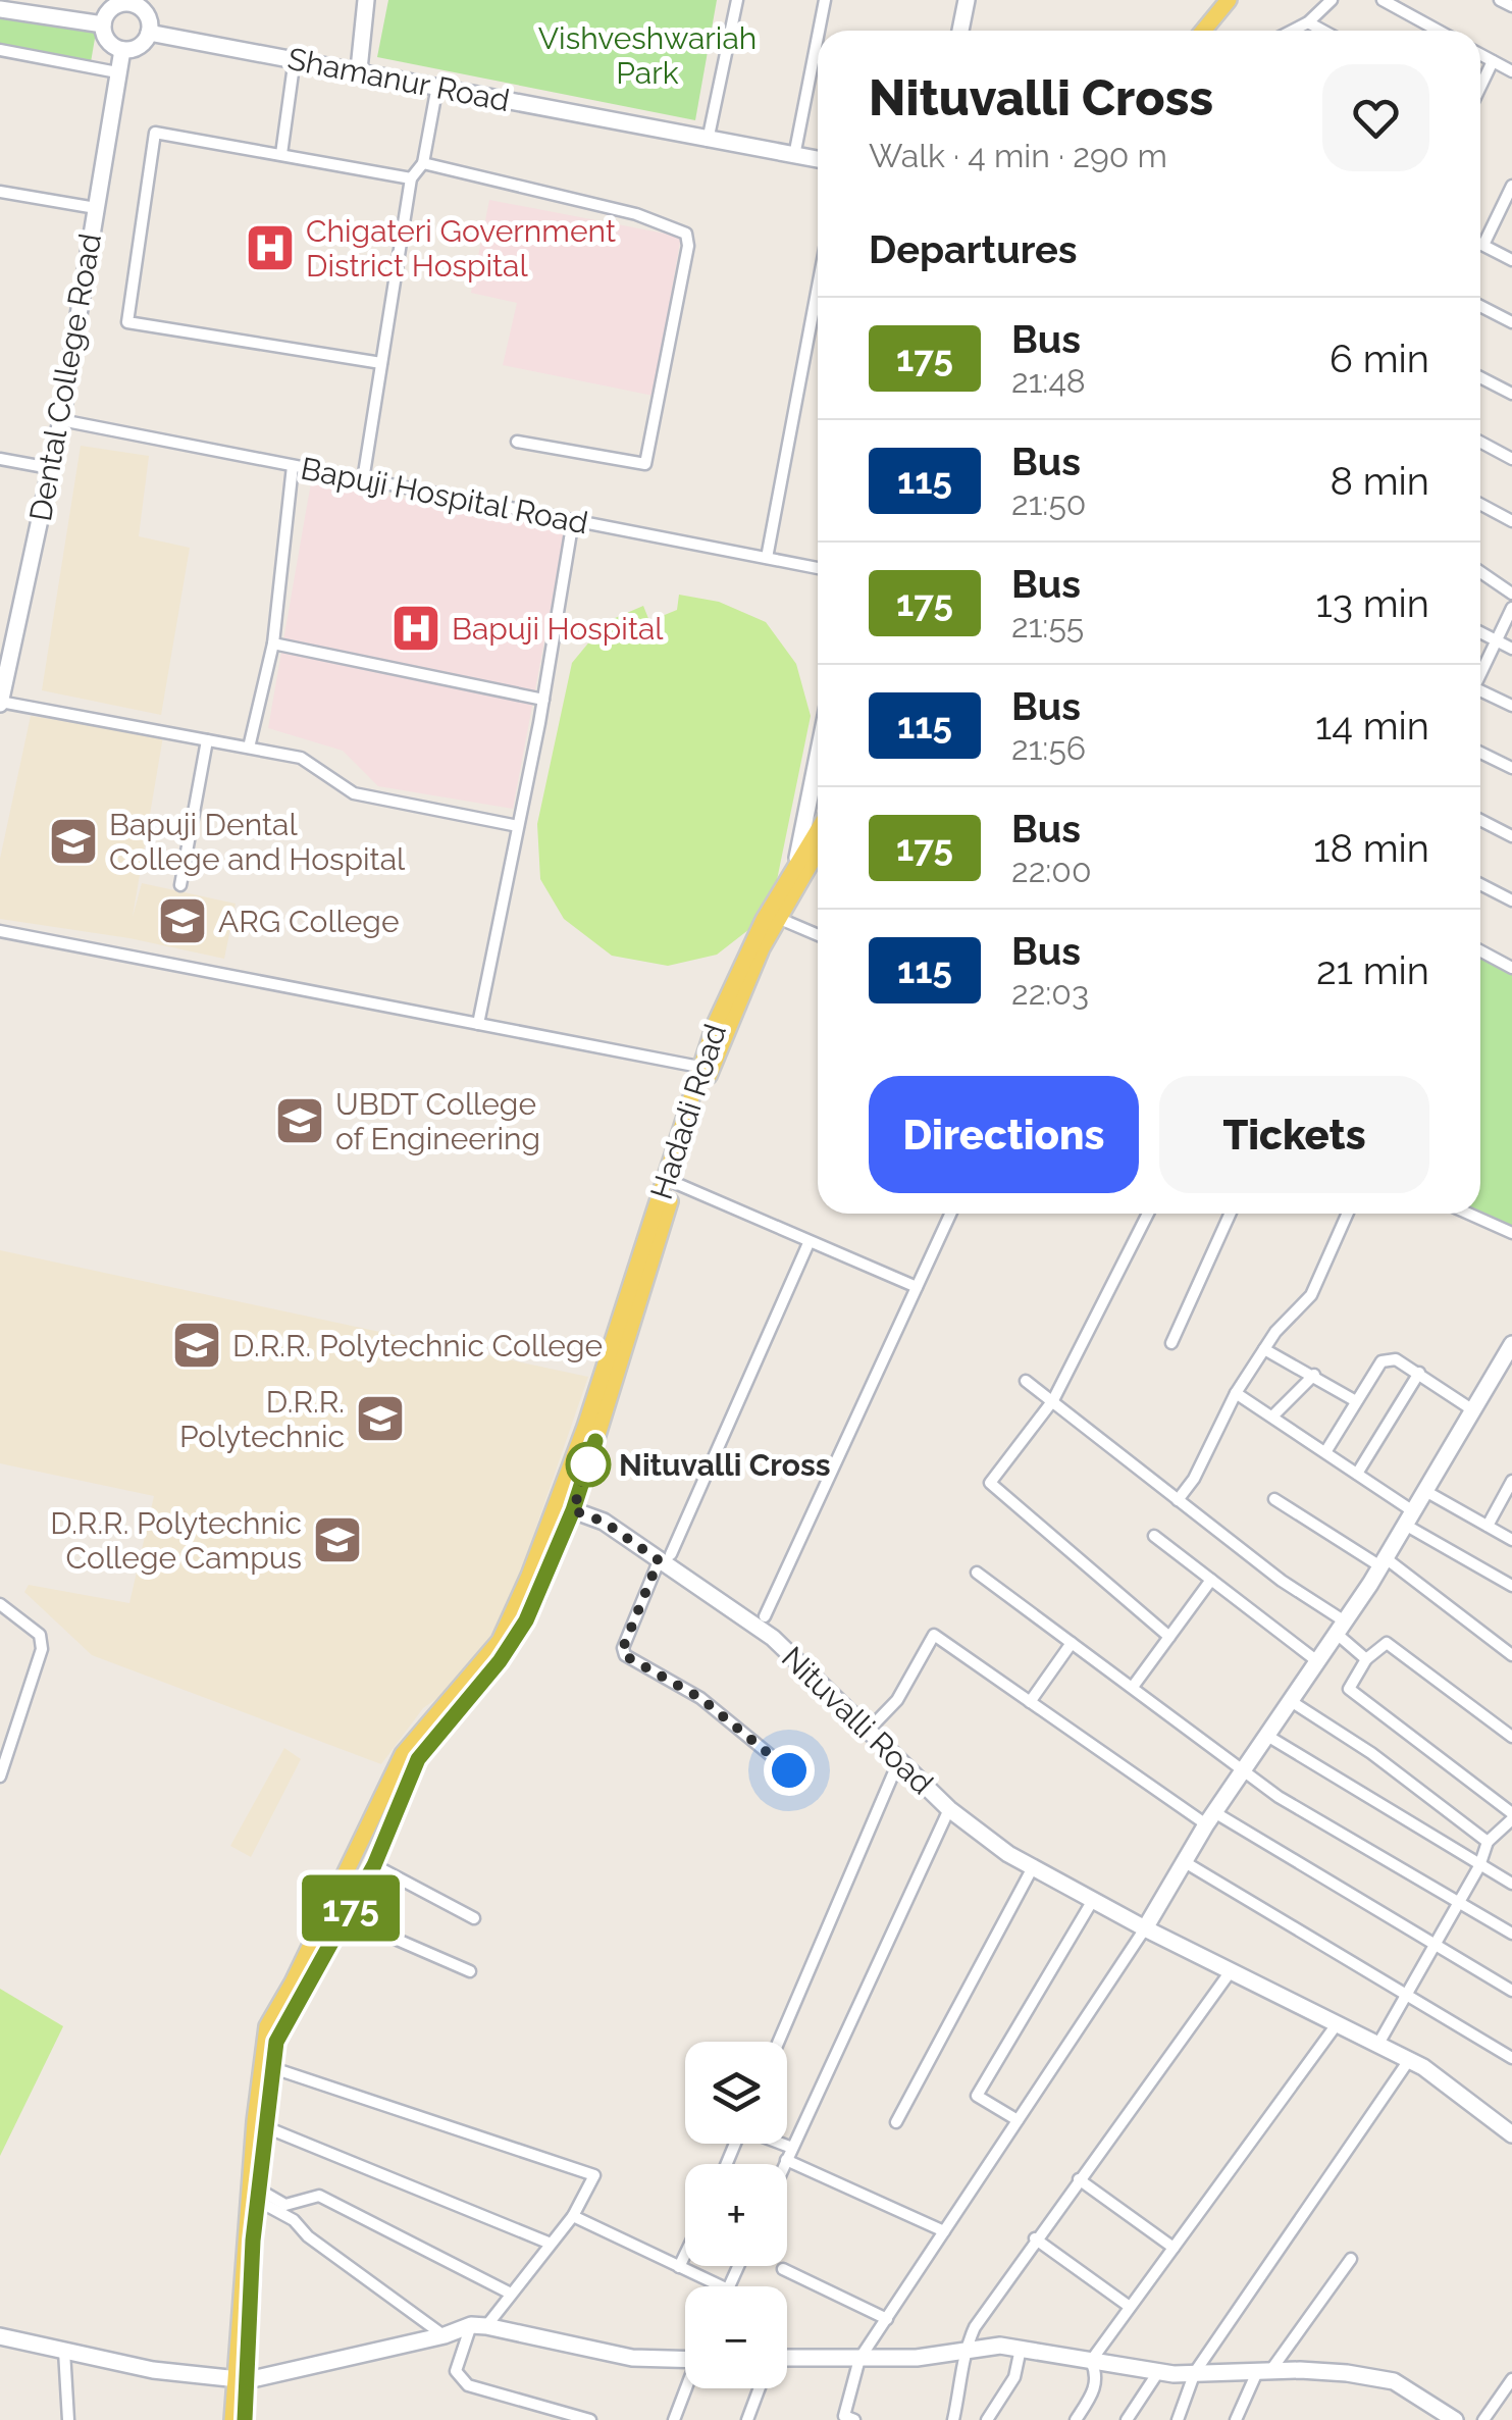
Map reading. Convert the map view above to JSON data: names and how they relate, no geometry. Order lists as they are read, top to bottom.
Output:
{
  "streets": {
    "main road": ["Hadadi Road"],
    "street": [
      "Shamanur Road",
      "Dental College Road",
      "Bapuji Hospital Road",
      "Nituvalli Road"
    ]
  },
  "crossings": [
    ["Shamanur Road", "Dental College Road"],
    ["Dental College Road", "Bapuji Hospital Road"]
  ],
  "parks": ["Vishveshwariah Park"],
  "places": {
    "hospital": ["Chigateri Government District Hospital", "Bapuji Hospital"],
    "school or university": [
      "Bapuji Dental College and Hospital",
      "ARG College",
      "UBDT College of Engineering",
      "D.R.R. Polytechnic College",
      "D.R.R. Polytechnic",
      "D.R.R. Polytechnic College Campus"
    ],
    "other": ["Nituvalli Cross"]
  },
  "lines": ["bus line 175"],
  "page": {
    "on_map": "175",
    "heading": [
      ["Nituvalli Cross", "Walk · 4 min · 290 m"],
      "Departures"
    ],
    "list": [
      {
        "mark": "175",
        "name": "Bus",
        "note": "21:48",
        "value": "6 min"
      },
      {
        "mark": "115",
        "name": "Bus",
        "note": "21:50",
        "value": "8 min"
      },
      {
        "mark": "175",
        "name": "Bus",
        "note": "21:55",
        "value": "13 min"
      },
      {
        "mark": "115",
        "name": "Bus",
        "note": "21:56",
        "value": "14 min"
      },
      {
        "mark": "175",
        "name": "Bus",
        "note": "22:00",
        "value": "18 min"
      },
      {
        "mark": "115",
        "name": "Bus",
        "note": "22:03",
        "value": "21 min"
      }
    ],
    "buttons": ["Directions", "Tickets"],
    "map_buttons": ["+", "−"]
  }
}
